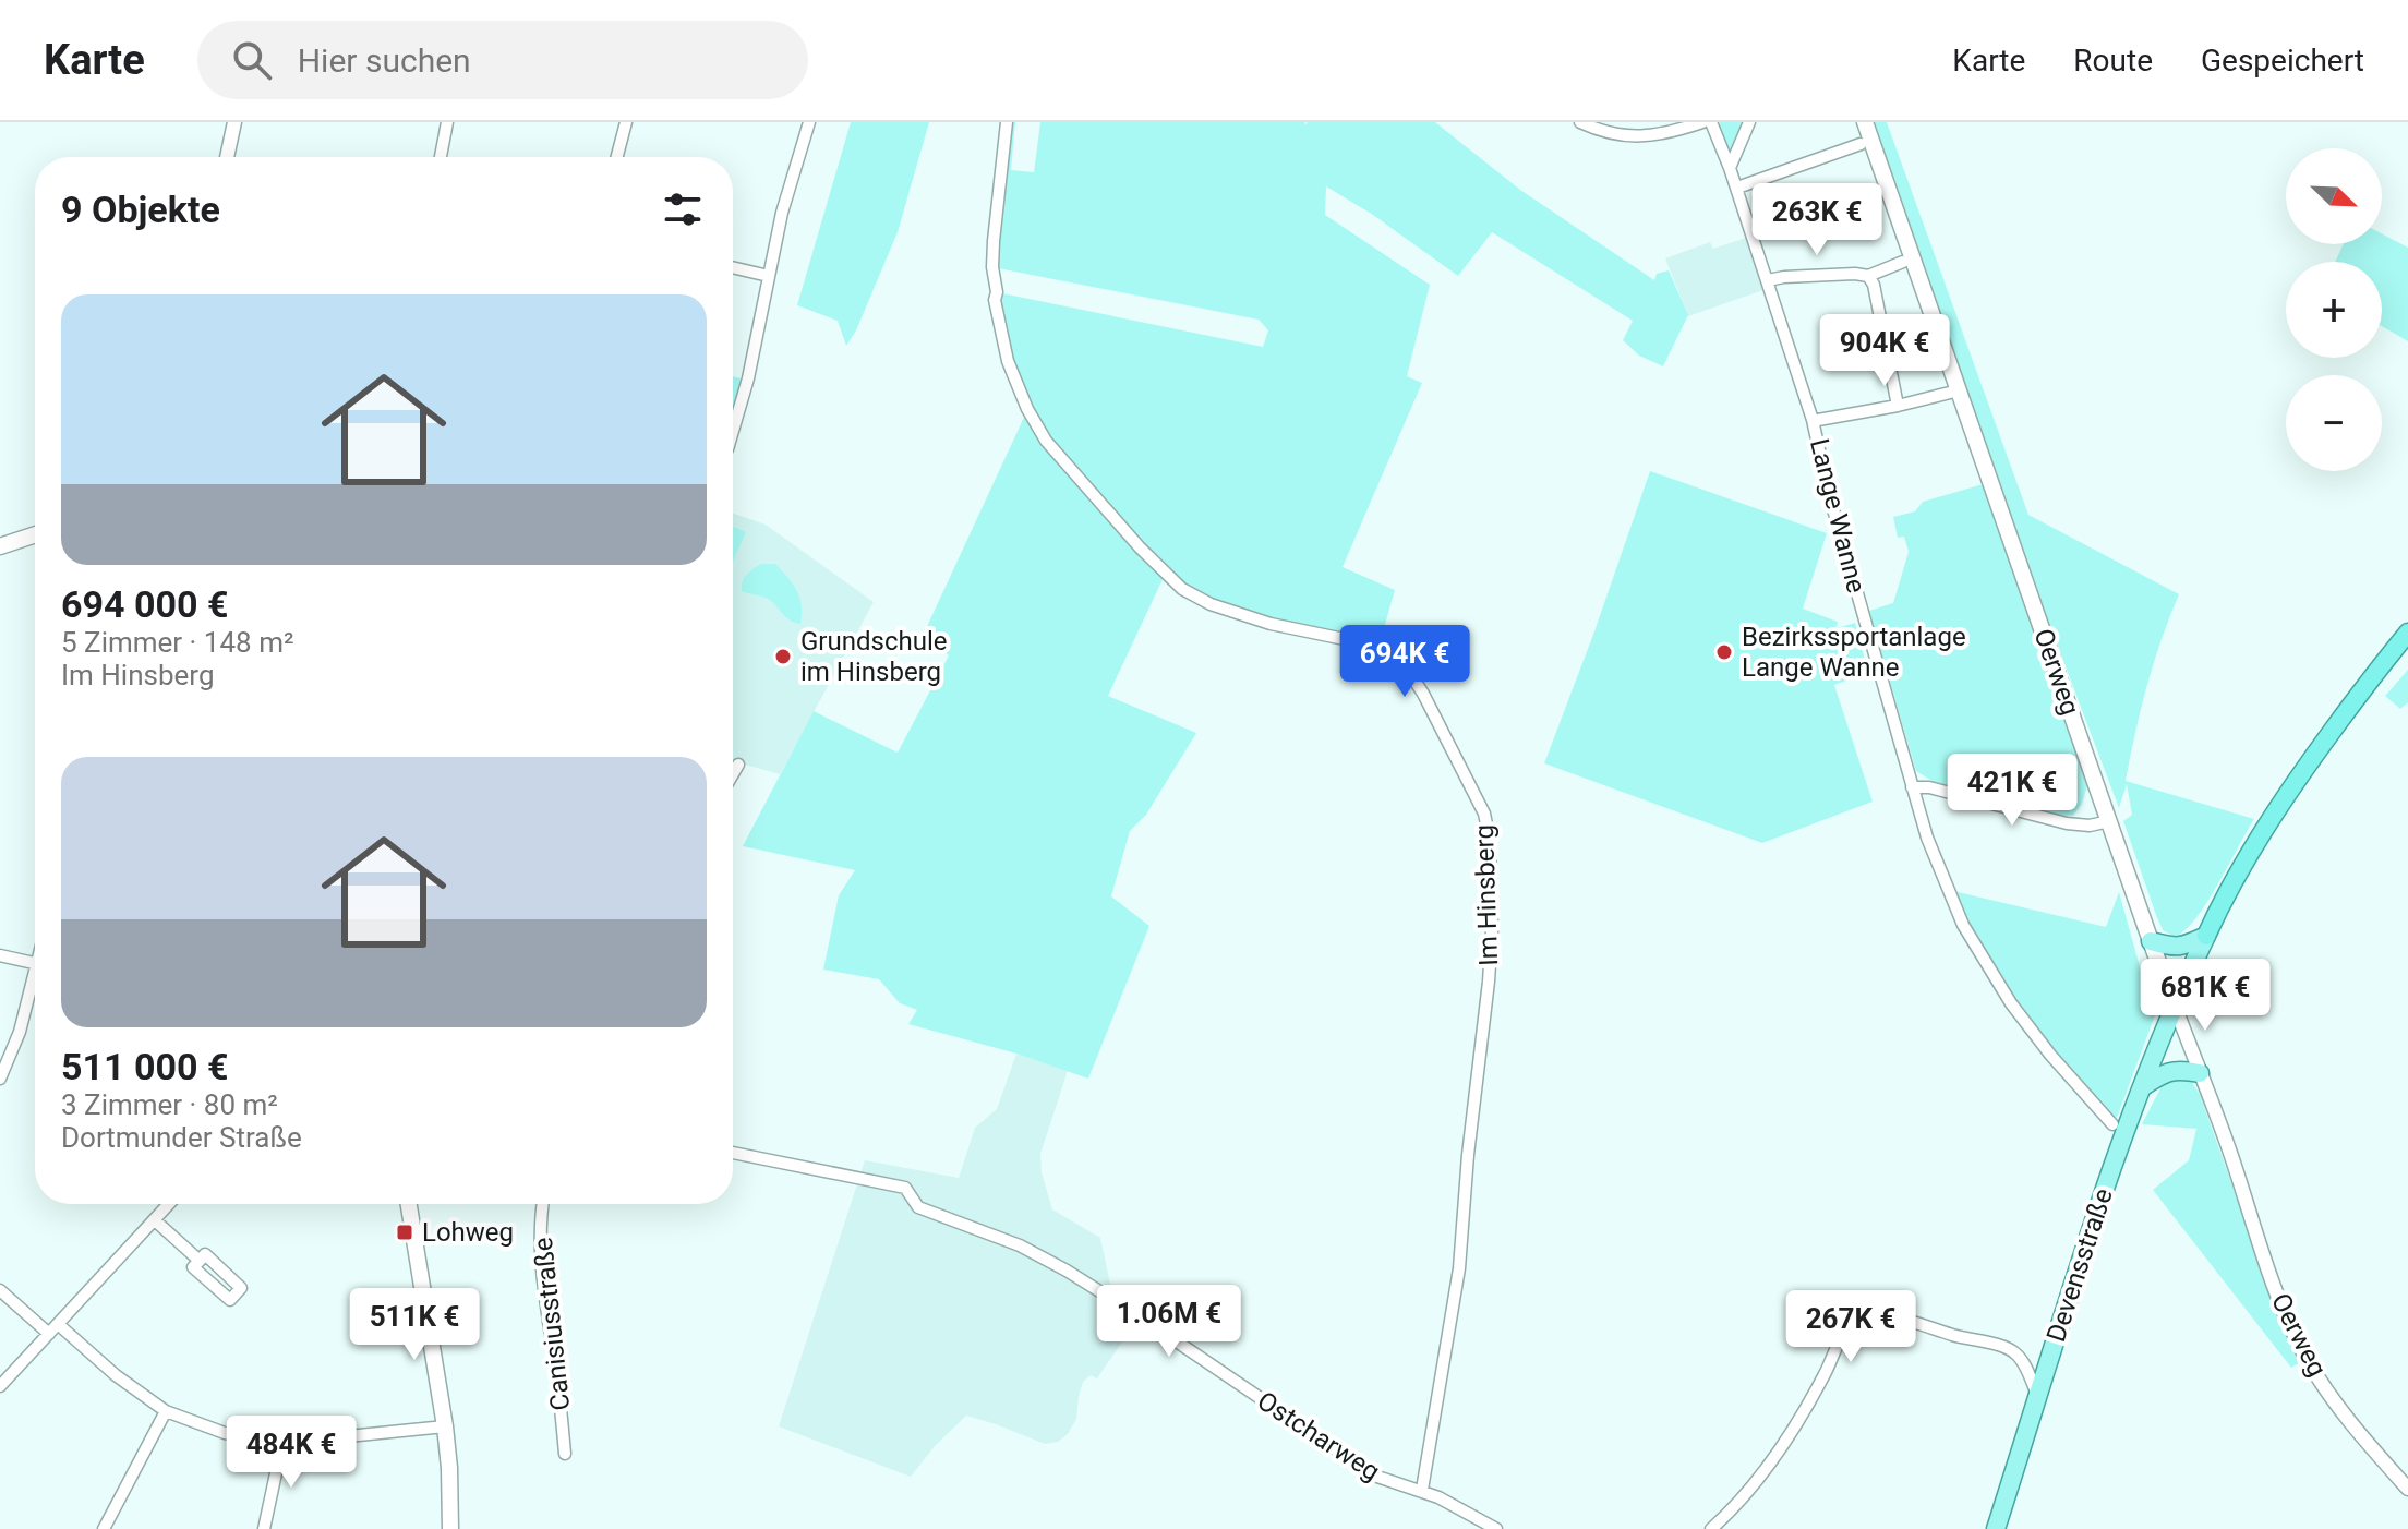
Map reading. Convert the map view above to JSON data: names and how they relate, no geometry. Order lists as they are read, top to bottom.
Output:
{
  "streets": {
    "main road": ["Oerweg", "Devensstraße"],
    "street": [
      "Lange Wanne",
      "Im Hinsberg",
      "Canisiusstraße",
      "Ostcharweg"
    ]
  },
  "crossings": [
    ["Oerweg", "Devensstraße"],
    ["Im Hinsberg", "Ostcharweg"]
  ],
  "places": {
    "other": ["Bezirkssportanlage Lange Wanne", "Grundschule im Hinsberg"],
    "transit": ["Lohweg"]
  },
  "north": "bottom right",
  "page": {
    "header": "Karte",
    "search": "Hier suchen",
    "nav": ["Karte", "Route", "Gespeichert"],
    "map_buttons": ["+", "−"],
    "heading": "9 Objekte",
    "price": [
      "263K €",
      "904K €",
      "694K €",
      "421K €",
      "681K €",
      "1.06M €",
      "511K €",
      "267K €",
      "484K €"
    ],
    "list": [
      {
        "name": "694 000 €",
        "note": "5 Zimmer · 148 m² · Im Hinsberg"
      },
      {
        "name": "511 000 €",
        "note": "3 Zimmer · 80 m² · Dortmunder Straße"
      }
    ]
  }
}
